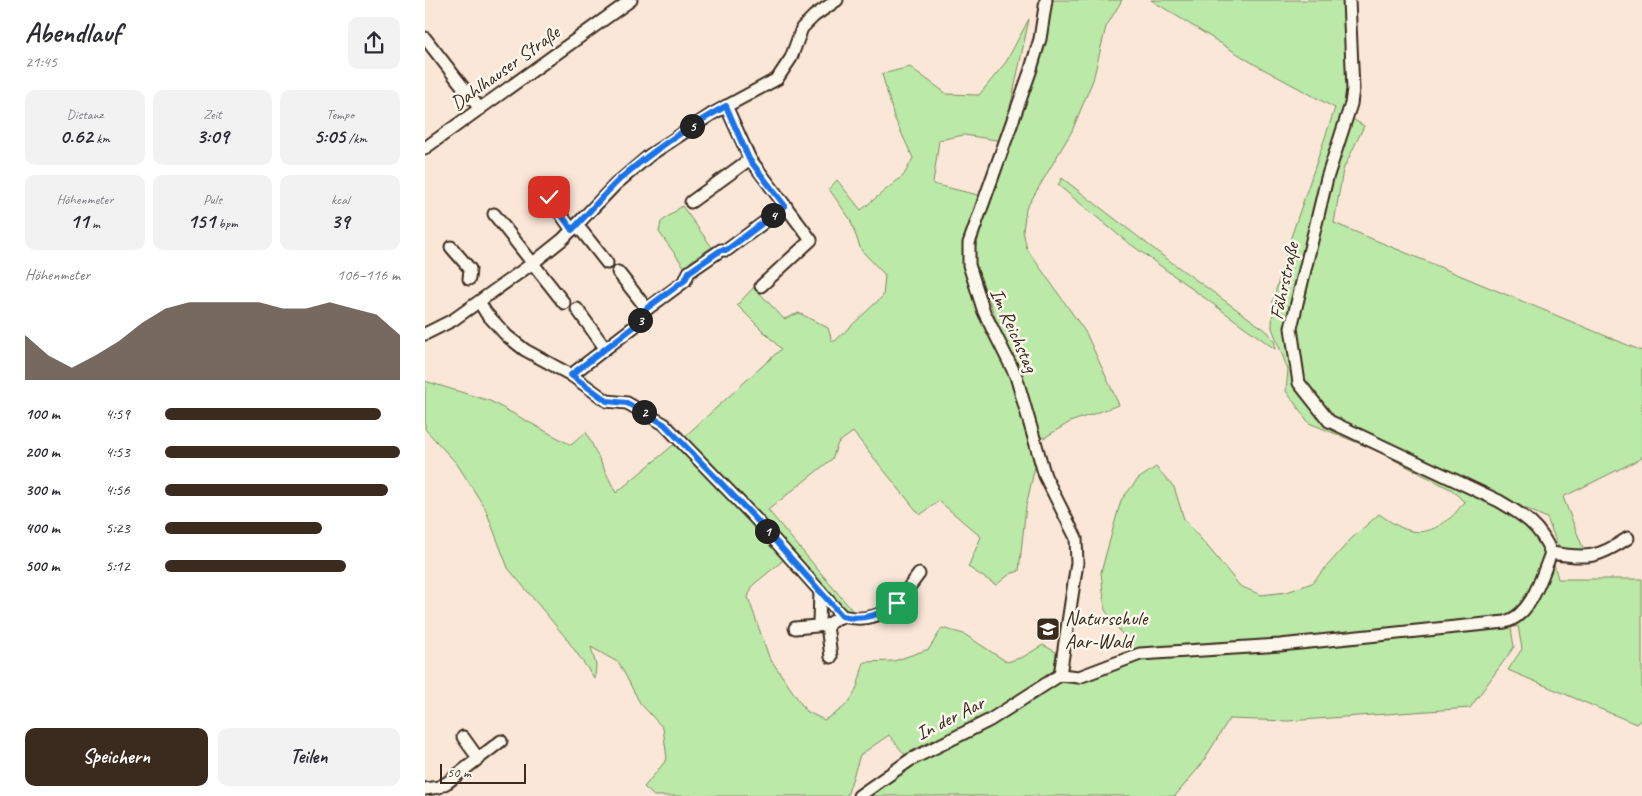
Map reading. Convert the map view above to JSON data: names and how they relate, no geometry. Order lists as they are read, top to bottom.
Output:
{
  "streets": {
    "street": [
      "Dahlhauser Straße",
      "Fährstraße",
      "Im Reichstag",
      "In der Aar"
    ]
  },
  "crossings": [
    ["Im Reichstag", "In der Aar"]
  ],
  "places": {
    "school or university": ["Naturschule Aar-Wald"]
  },
  "scale_bar": "50 m",
  "page": {
    "heading": ["Abendlauf", "21:45"],
    "stats": [
      ["Distanz", "0.62 km"],
      ["Zeit", "3:09"],
      ["Tempo", "5:05 /km"],
      ["Höhenmeter", "11 m"],
      ["Puls", "151 bpm"],
      ["kcal", "39"]
    ],
    "pins": [
      "5",
      "4",
      "3",
      "2",
      "1"
    ],
    "chart": ["Höhenmeter", "106–116 m"],
    "list": [
      {
        "name": "100 m",
        "note": "4:59"
      },
      {
        "name": "200 m",
        "note": "4:53"
      },
      {
        "name": "300 m",
        "note": "4:56"
      },
      {
        "name": "400 m",
        "note": "5:23"
      },
      {
        "name": "500 m",
        "note": "5:12"
      }
    ],
    "buttons": ["Speichern", "Teilen"],
    "scale": "50 m"
  }
}
